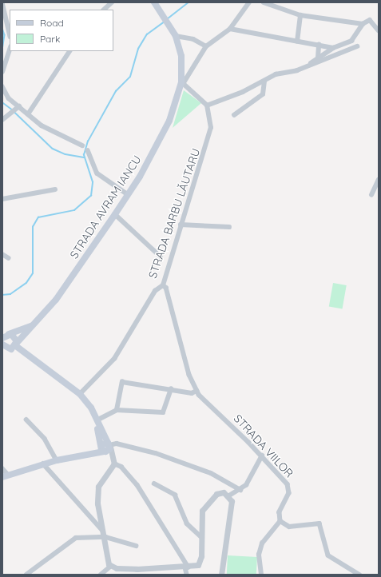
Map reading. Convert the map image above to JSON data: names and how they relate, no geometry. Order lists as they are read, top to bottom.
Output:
{
  "streets": {
    "main road": ["STRADA AVRAM IANCU"],
    "street": ["STRADA BARBU LĂUTARU", "STRADA VIILOR"]
  },
  "crossings": [
    ["STRADA BARBU LĂUTARU", "STRADA VIILOR"]
  ],
  "legend": ["Road", "Park"]
}
